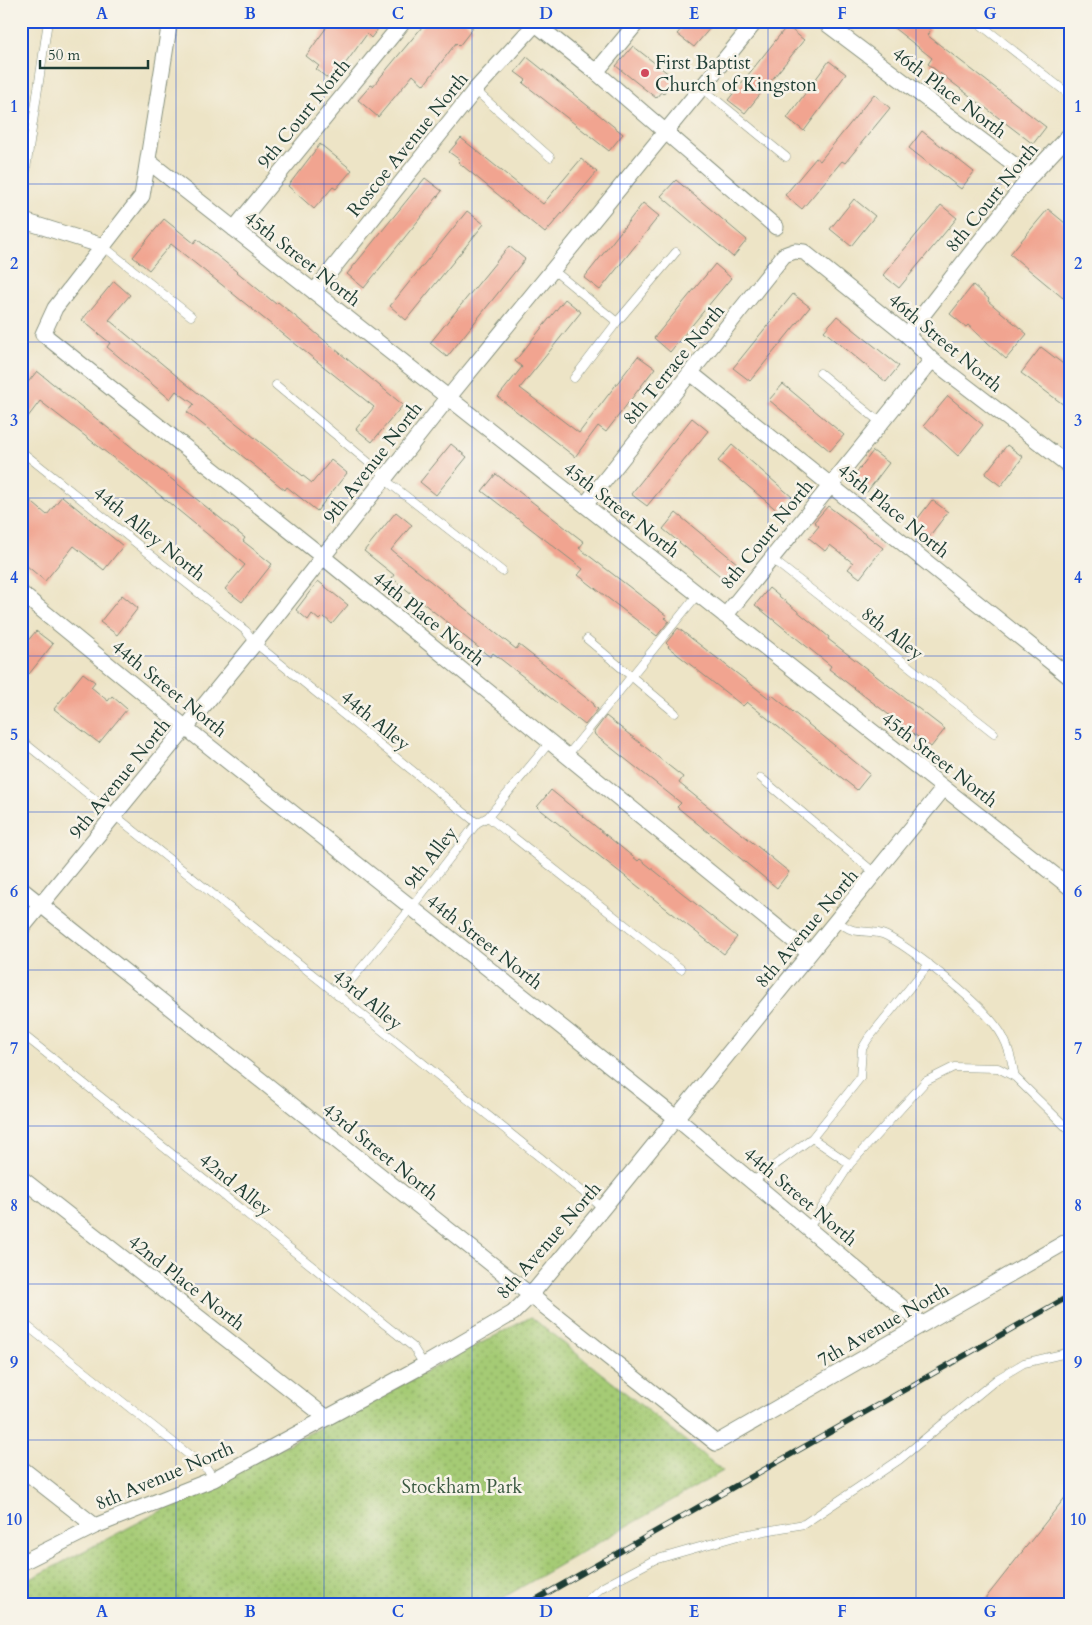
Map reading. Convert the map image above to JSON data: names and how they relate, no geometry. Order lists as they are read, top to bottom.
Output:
{
  "streets": {
    "street": [
      "46th Place North",
      "9th Court North",
      "Roscoe Avenue North",
      "8th Court North",
      "45th Street North",
      "46th Street North",
      "8th Terrace North",
      "9th Avenue North",
      "45th Place North",
      "44th Place North",
      "44th Street North",
      "8th Avenue North",
      "43rd Street North",
      "42nd Place North",
      "7th Avenue North"
    ],
    "lane": [
      "44th Alley North",
      "8th Alley",
      "44th Alley",
      "9th Alley",
      "43rd Alley",
      "42nd Alley"
    ]
  },
  "crossings": [
    ["46th Place North", "8th Court North"],
    ["9th Court North", "45th Street North"],
    ["Roscoe Avenue North", "45th Street North"],
    ["8th Court North", "45th Street North"],
    ["8th Court North", "46th Street North"],
    ["8th Court North", "45th Place North"],
    ["8th Court North", "8th Alley"],
    ["45th Street North", "8th Terrace North"],
    ["45th Street North", "9th Avenue North"],
    ["45th Street North", "8th Avenue North"],
    ["46th Street North", "8th Terrace North"],
    ["8th Terrace North", "45th Place North"],
    ["9th Avenue North", "44th Alley North"],
    ["9th Avenue North", "44th Place North"],
    ["9th Avenue North", "44th Street North"],
    ["9th Avenue North", "44th Alley"],
    ["9th Avenue North", "43rd Alley"],
    ["9th Avenue North", "43rd Street North"],
    ["44th Alley North", "44th Alley"],
    ["44th Place North", "9th Alley"],
    ["44th Place North", "8th Avenue North"],
    ["44th Street North", "9th Alley"],
    ["44th Street North", "8th Avenue North"],
    ["44th Street North", "7th Avenue North"],
    ["44th Alley", "9th Alley"],
    ["9th Alley", "43rd Alley"],
    ["8th Avenue North", "43rd Alley"],
    ["8th Avenue North", "43rd Street North"],
    ["8th Avenue North", "42nd Alley"],
    ["8th Avenue North", "42nd Place North"],
    ["43rd Street North", "7th Avenue North"]
  ],
  "parks": ["Stockham Park"],
  "places": ["First Baptist Church of Kingston"],
  "scale_bar": "50 m",
  "grid": {
    "columns": [
      "A",
      "B",
      "C",
      "D",
      "E",
      "F",
      "G"
    ],
    "rows": [
      "1",
      "2",
      "3",
      "4",
      "5",
      "6",
      "7",
      "8",
      "9",
      "10"
    ]
  }
}
